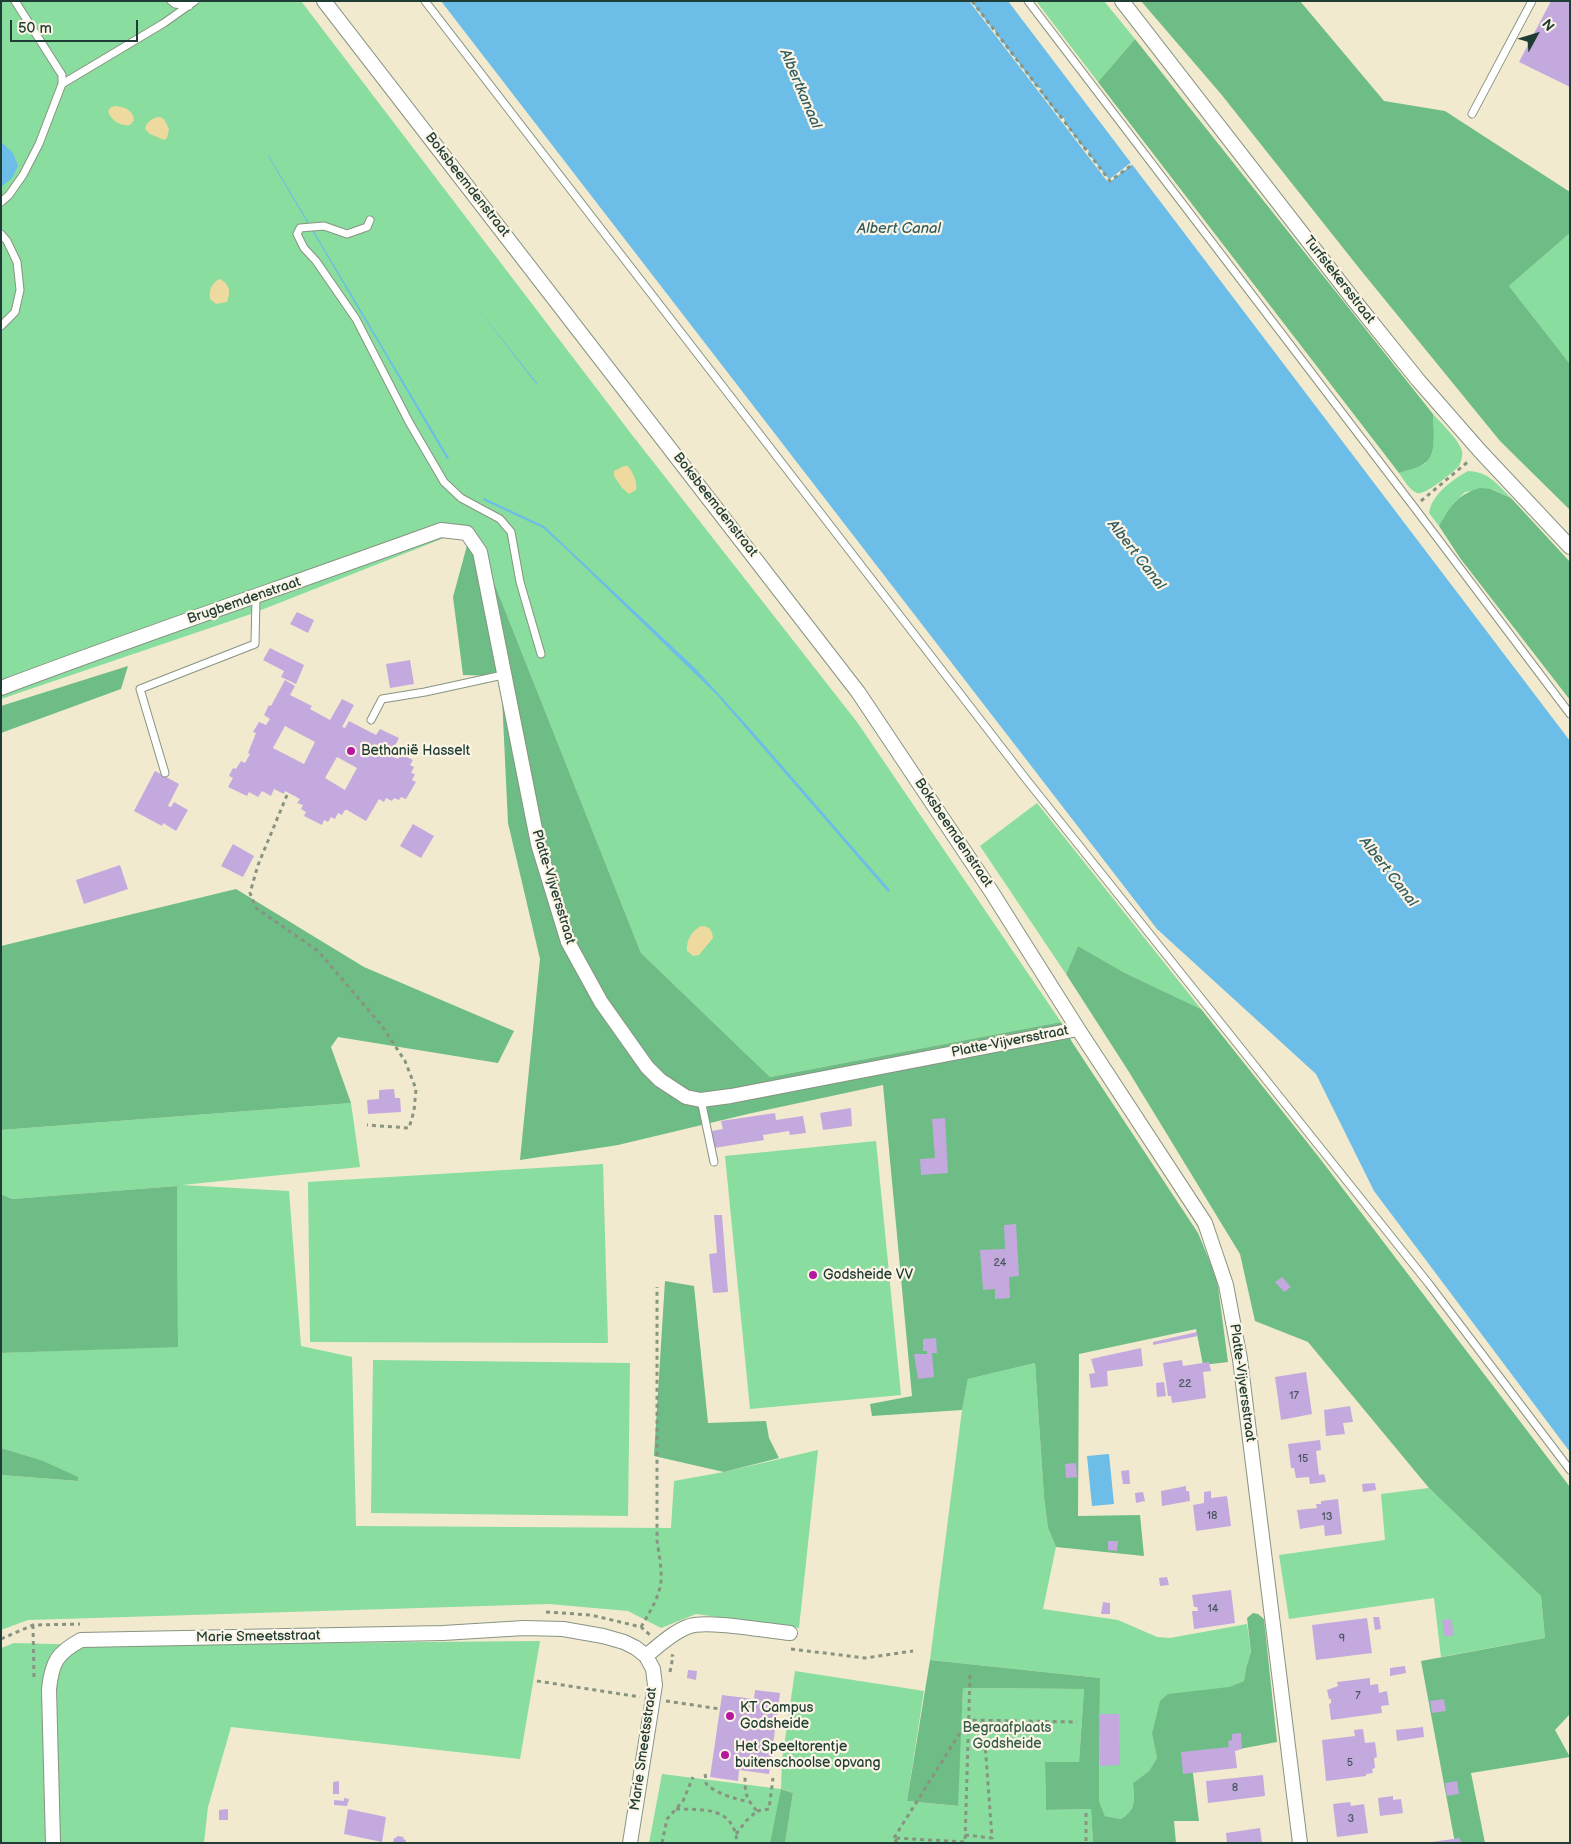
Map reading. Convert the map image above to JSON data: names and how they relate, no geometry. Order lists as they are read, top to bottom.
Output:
{
  "streets": {
    "street": [
      "Boksbeemdenstraat",
      "Turfstekersstraat",
      "Brugbemdenstraat",
      "Platte-Vijversstraat",
      "Marie Smeetsstraat"
    ]
  },
  "crossings": [
    ["Boksbeemdenstraat", "Platte-Vijversstraat"],
    ["Brugbemdenstraat", "Platte-Vijversstraat"]
  ],
  "water": ["Albertkanaal", "Albert Canal"],
  "parks": ["Begraafplaats Godsheide"],
  "places": [
    "Bethanië Hasselt",
    "Godsheide VV",
    "KT Campus Godsheide",
    "Het Speeltorentje buitenschoolse opvang"
  ],
  "house_numbers": [
    "24",
    "22",
    "17",
    "15",
    "18",
    "13",
    "14",
    "9",
    "7",
    "5",
    "8",
    "3"
  ],
  "scale_bar": "50 m",
  "north": "top right"
}
